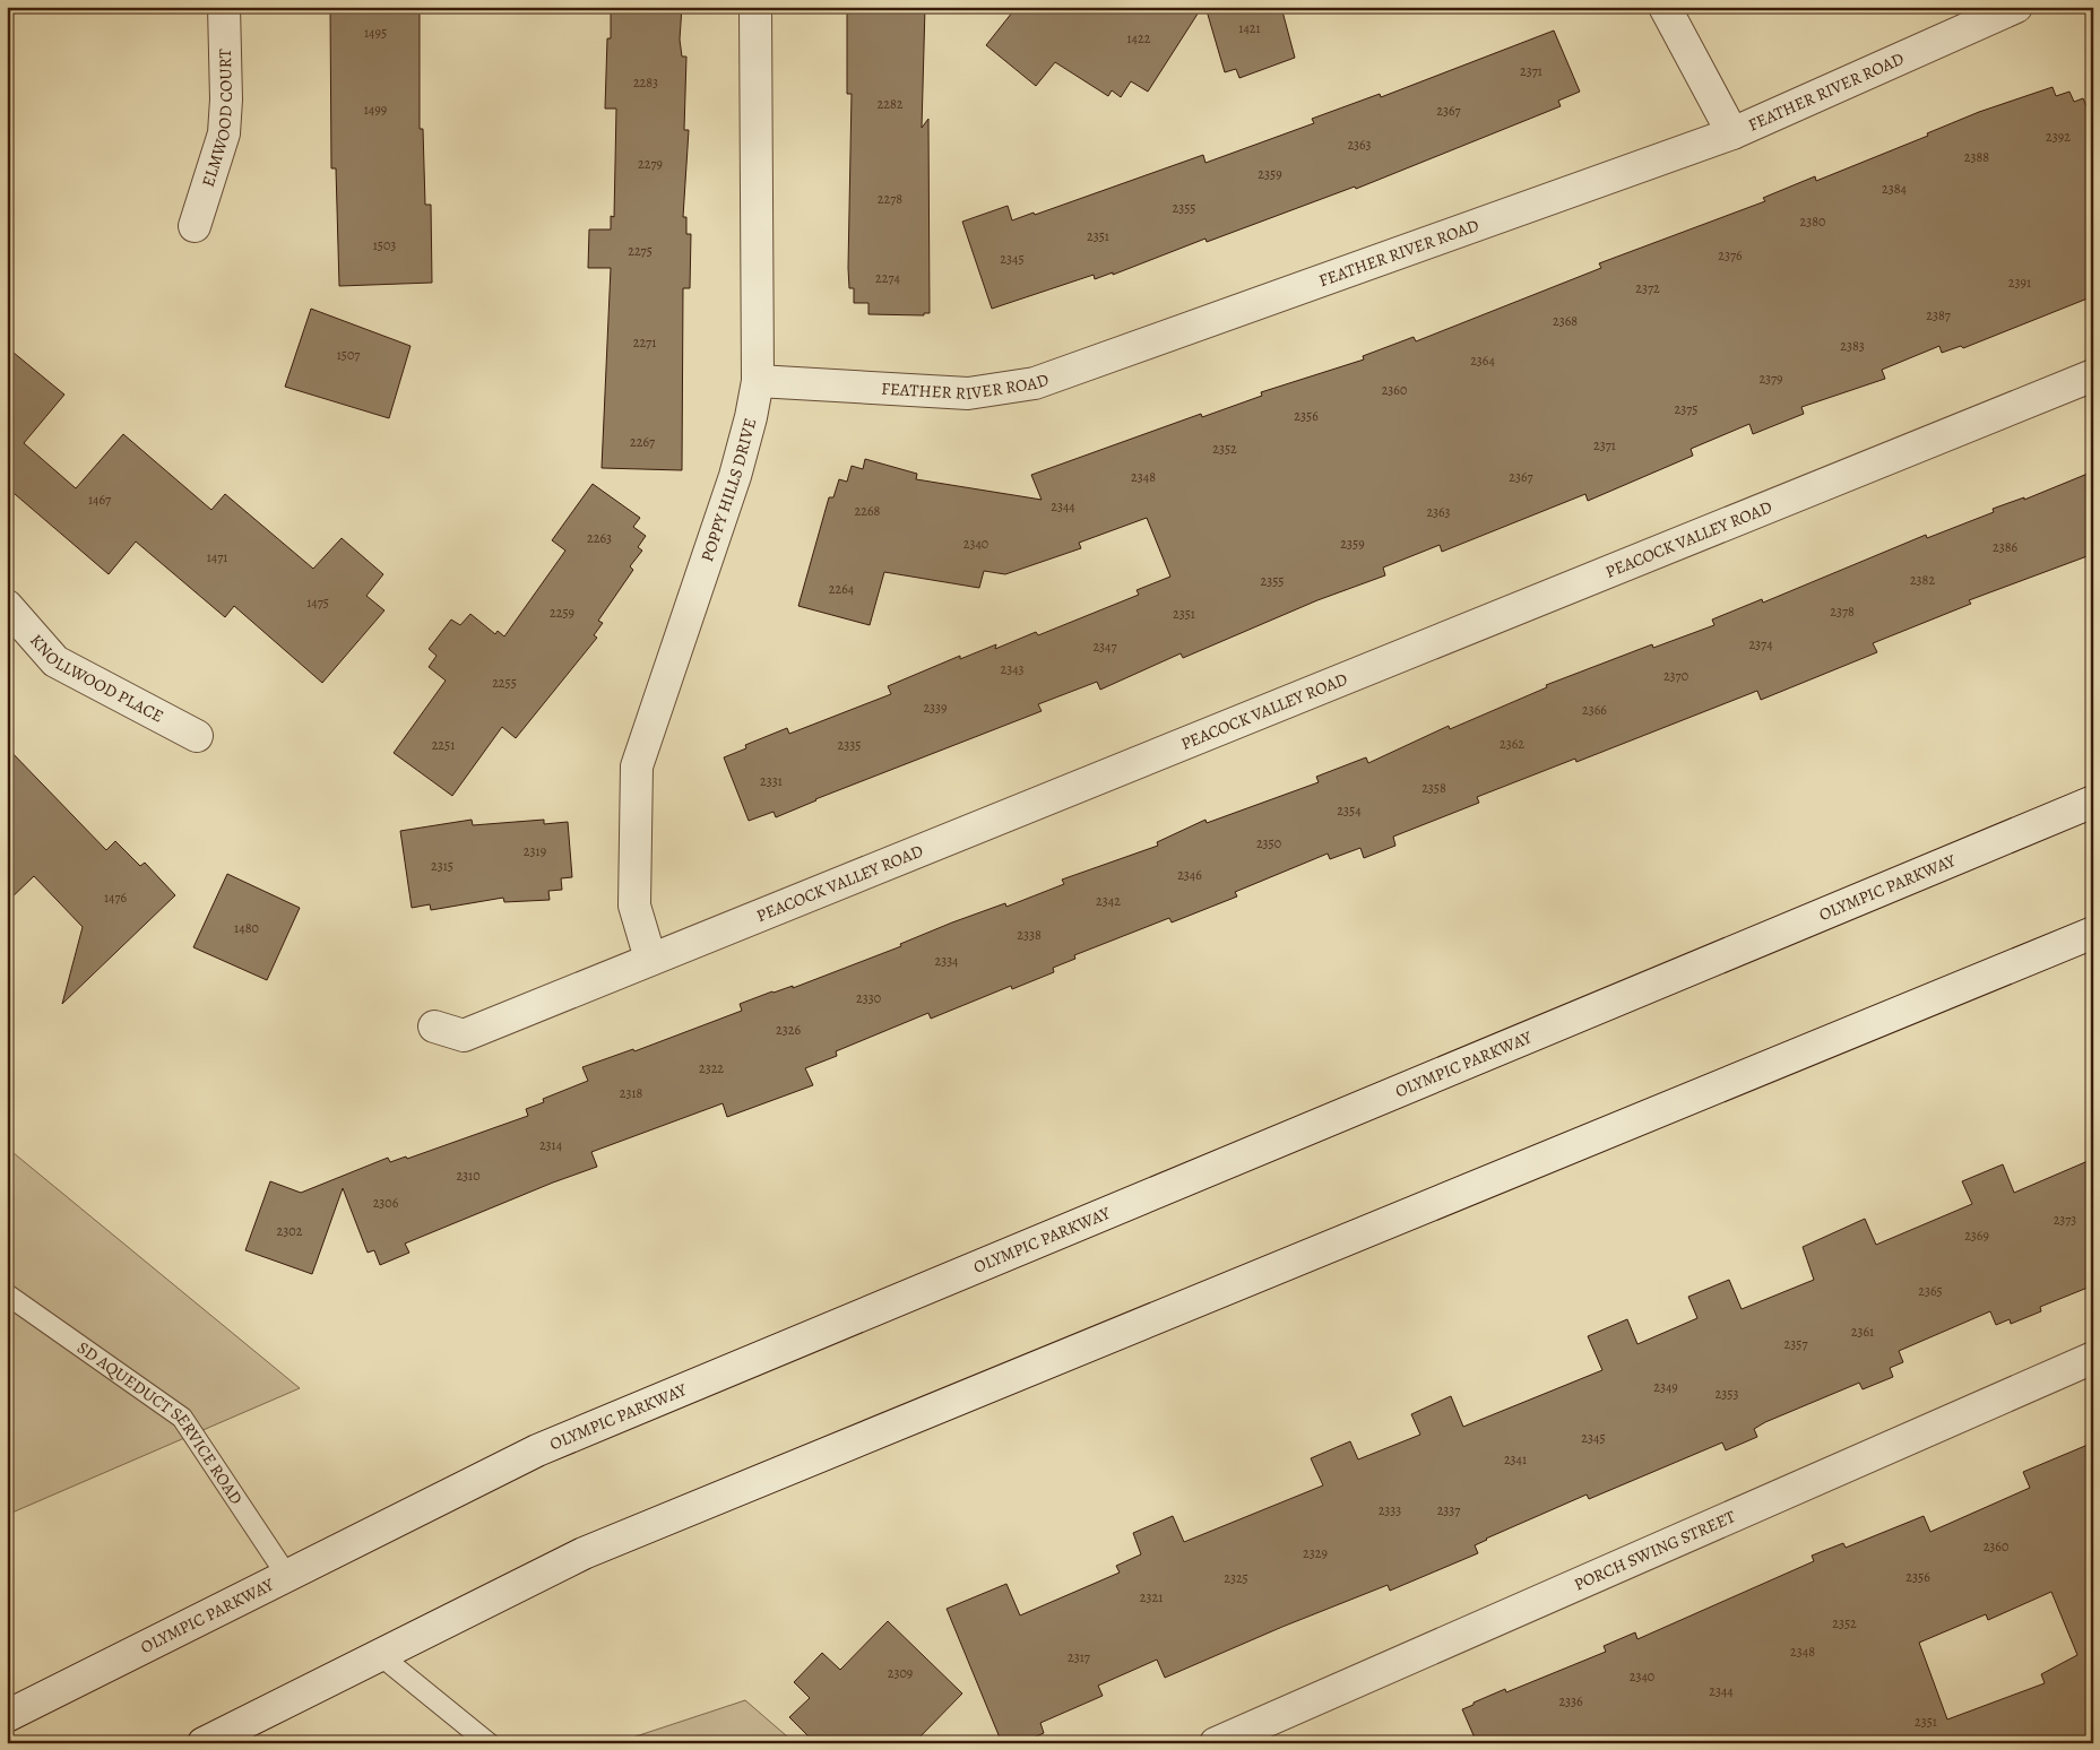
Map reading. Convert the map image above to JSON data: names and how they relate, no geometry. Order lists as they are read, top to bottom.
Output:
{
  "streets": {
    "street": [
      "FEATHER RIVER ROAD",
      "ELMWOOD COURT",
      "POPPY HILLS DRIVE",
      "PEACOCK VALLEY ROAD",
      "KNOLLWOOD PLACE",
      "OLYMPIC PARKWAY",
      "PORCH SWING STREET"
    ],
    "lane": ["SD AQUEDUCT SERVICE ROAD"]
  },
  "crossings": [
    ["FEATHER RIVER ROAD", "POPPY HILLS DRIVE"],
    ["POPPY HILLS DRIVE", "PEACOCK VALLEY ROAD"],
    ["OLYMPIC PARKWAY", "SD AQUEDUCT SERVICE ROAD"]
  ],
  "house_numbers": [
    "1421",
    "1495",
    "1422",
    "2371",
    "2283",
    "2282",
    "1499",
    "2367",
    "2392",
    "2363",
    "2388",
    "2279",
    "2359",
    "2384",
    "2278",
    "2355",
    "2380",
    "2351",
    "1503",
    "2275",
    "2376",
    "2345",
    "2274",
    "2391",
    "2372",
    "2387",
    "2368",
    "2271",
    "2383",
    "1507",
    "2364",
    "2379",
    "2360",
    "2375",
    "2356",
    "2267",
    "2371",
    "2352",
    "2348",
    "2367",
    "1467",
    "2344",
    "2268",
    "2363",
    "2263",
    "2340",
    "2359",
    "2386",
    "1471",
    "2382",
    "2355",
    "2264",
    "1475",
    "2378",
    "2259",
    "2351",
    "2374",
    "2347",
    "2343",
    "2370",
    "2255",
    "2339",
    "2366",
    "2362",
    "2251",
    "2335",
    "2331",
    "2358",
    "2354",
    "2350",
    "2319",
    "2315",
    "2346",
    "1476",
    "2342",
    "1480",
    "2338",
    "2334",
    "2330",
    "2326",
    "2322",
    "2318",
    "2314",
    "2310",
    "2306",
    "2373",
    "2302",
    "2369",
    "2365",
    "2361",
    "2357",
    "2349",
    "2353",
    "2345",
    "2341",
    "2333",
    "2337",
    "2360",
    "2329",
    "2356",
    "2325",
    "2321",
    "2352",
    "2348",
    "2317",
    "2309",
    "2340",
    "2344",
    "2336",
    "2351"
  ]
}
